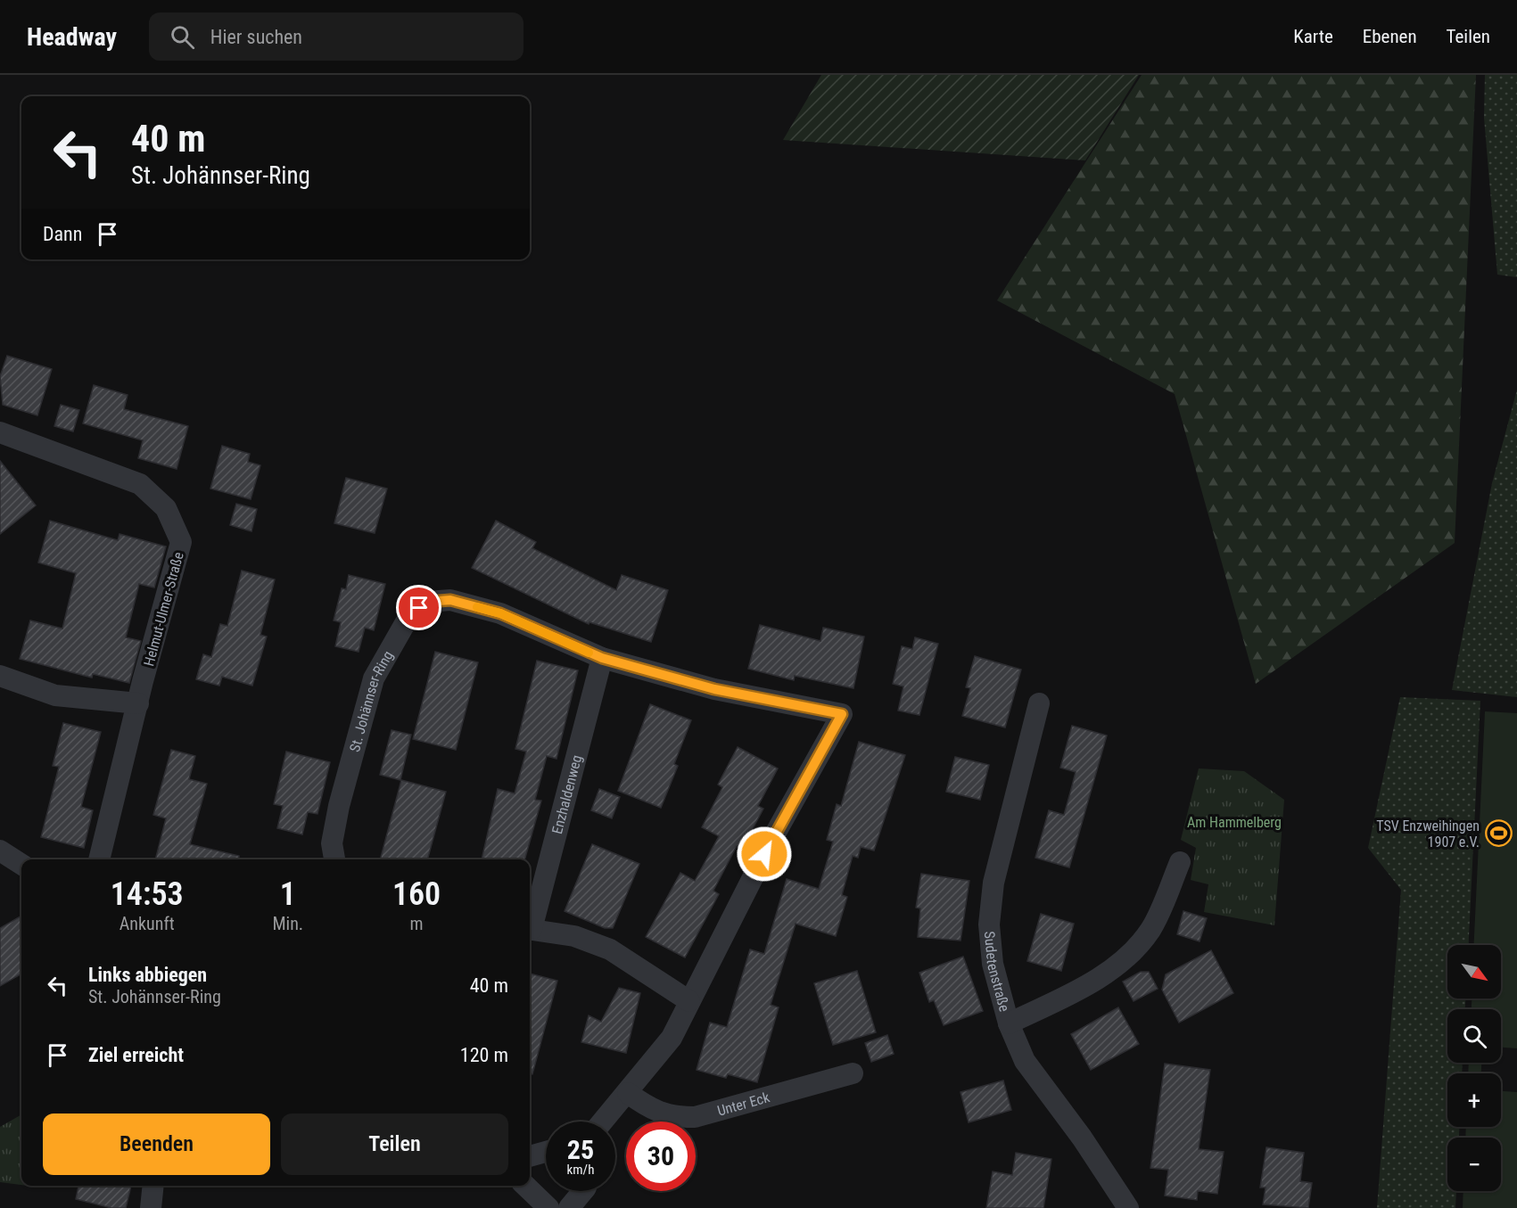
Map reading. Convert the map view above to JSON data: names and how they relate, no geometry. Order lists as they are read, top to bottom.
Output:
{
  "streets": {
    "street": [
      "Helmut-Ulmer-Straße",
      "St. Johännser-Ring",
      "Enzhaldenweg",
      "Sudetenstraße",
      "Unter Eck"
    ]
  },
  "crossings": [
    ["St. Johännser-Ring", "Enzhaldenweg"],
    ["St. Johännser-Ring", "Unter Eck"]
  ],
  "parks": ["Am Hammelberg"],
  "places": {
    "sports": ["TSV Enzweihingen 1907 e.V."]
  },
  "north": "bottom right",
  "page": {
    "header": "Headway",
    "search": "Hier suchen",
    "nav": ["Karte", "Ebenen", "Teilen"],
    "turn": ["40 m", "St. Johännser-Ring"],
    "then": "Dann",
    "eta": [
      "14:53",
      "Ankunft",
      "1",
      "Min.",
      "160",
      "m"
    ],
    "map_buttons": ["+", "−"],
    "list": [
      {
        "name": "Links abbiegen",
        "note": "St. Johännser-Ring",
        "value": "40 m"
      },
      {
        "name": "Ziel erreicht",
        "value": "120 m"
      }
    ],
    "buttons": ["Beenden", "Teilen"],
    "speed": "25 km/h",
    "limit": "30"
  }
}
